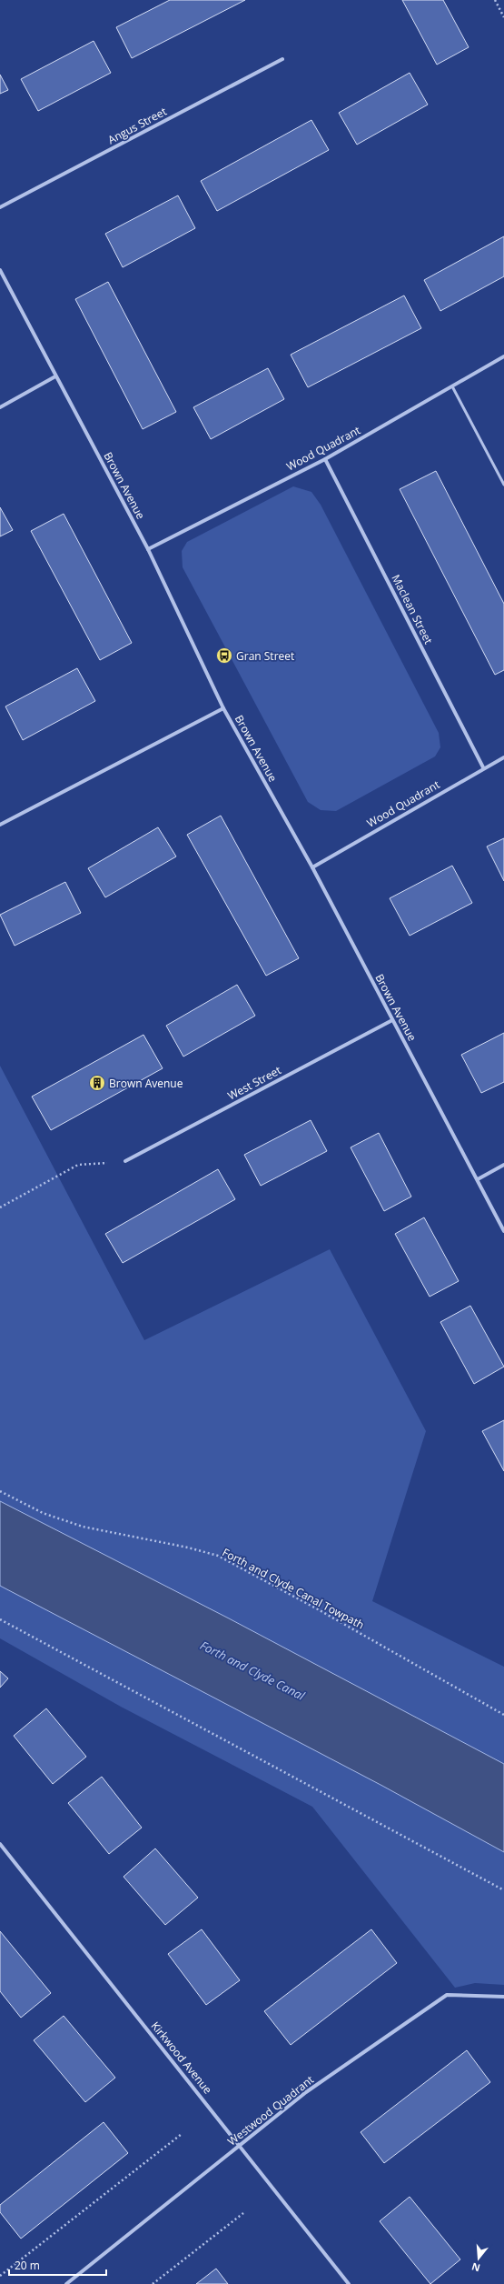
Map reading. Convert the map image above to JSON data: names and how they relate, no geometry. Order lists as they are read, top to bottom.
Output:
{
  "streets": {
    "street": [
      "Angus Street",
      "Wood Quadrant",
      "Brown Avenue",
      "Maclean Street",
      "West Street",
      "Kirkwood Avenue",
      "Westwood Quadrant"
    ],
    "path": ["Forth and Clyde Canal Towpath"]
  },
  "crossings": [
    ["Wood Quadrant", "Brown Avenue"],
    ["Wood Quadrant", "Maclean Street"],
    ["Brown Avenue", "West Street"],
    ["Kirkwood Avenue", "Westwood Quadrant"]
  ],
  "water": ["Forth and Clyde Canal"],
  "places": {
    "bus stop": ["Gran Street"],
    "building": ["Brown Avenue"]
  },
  "scale_bar": "20 m",
  "north": "bottom"
}
